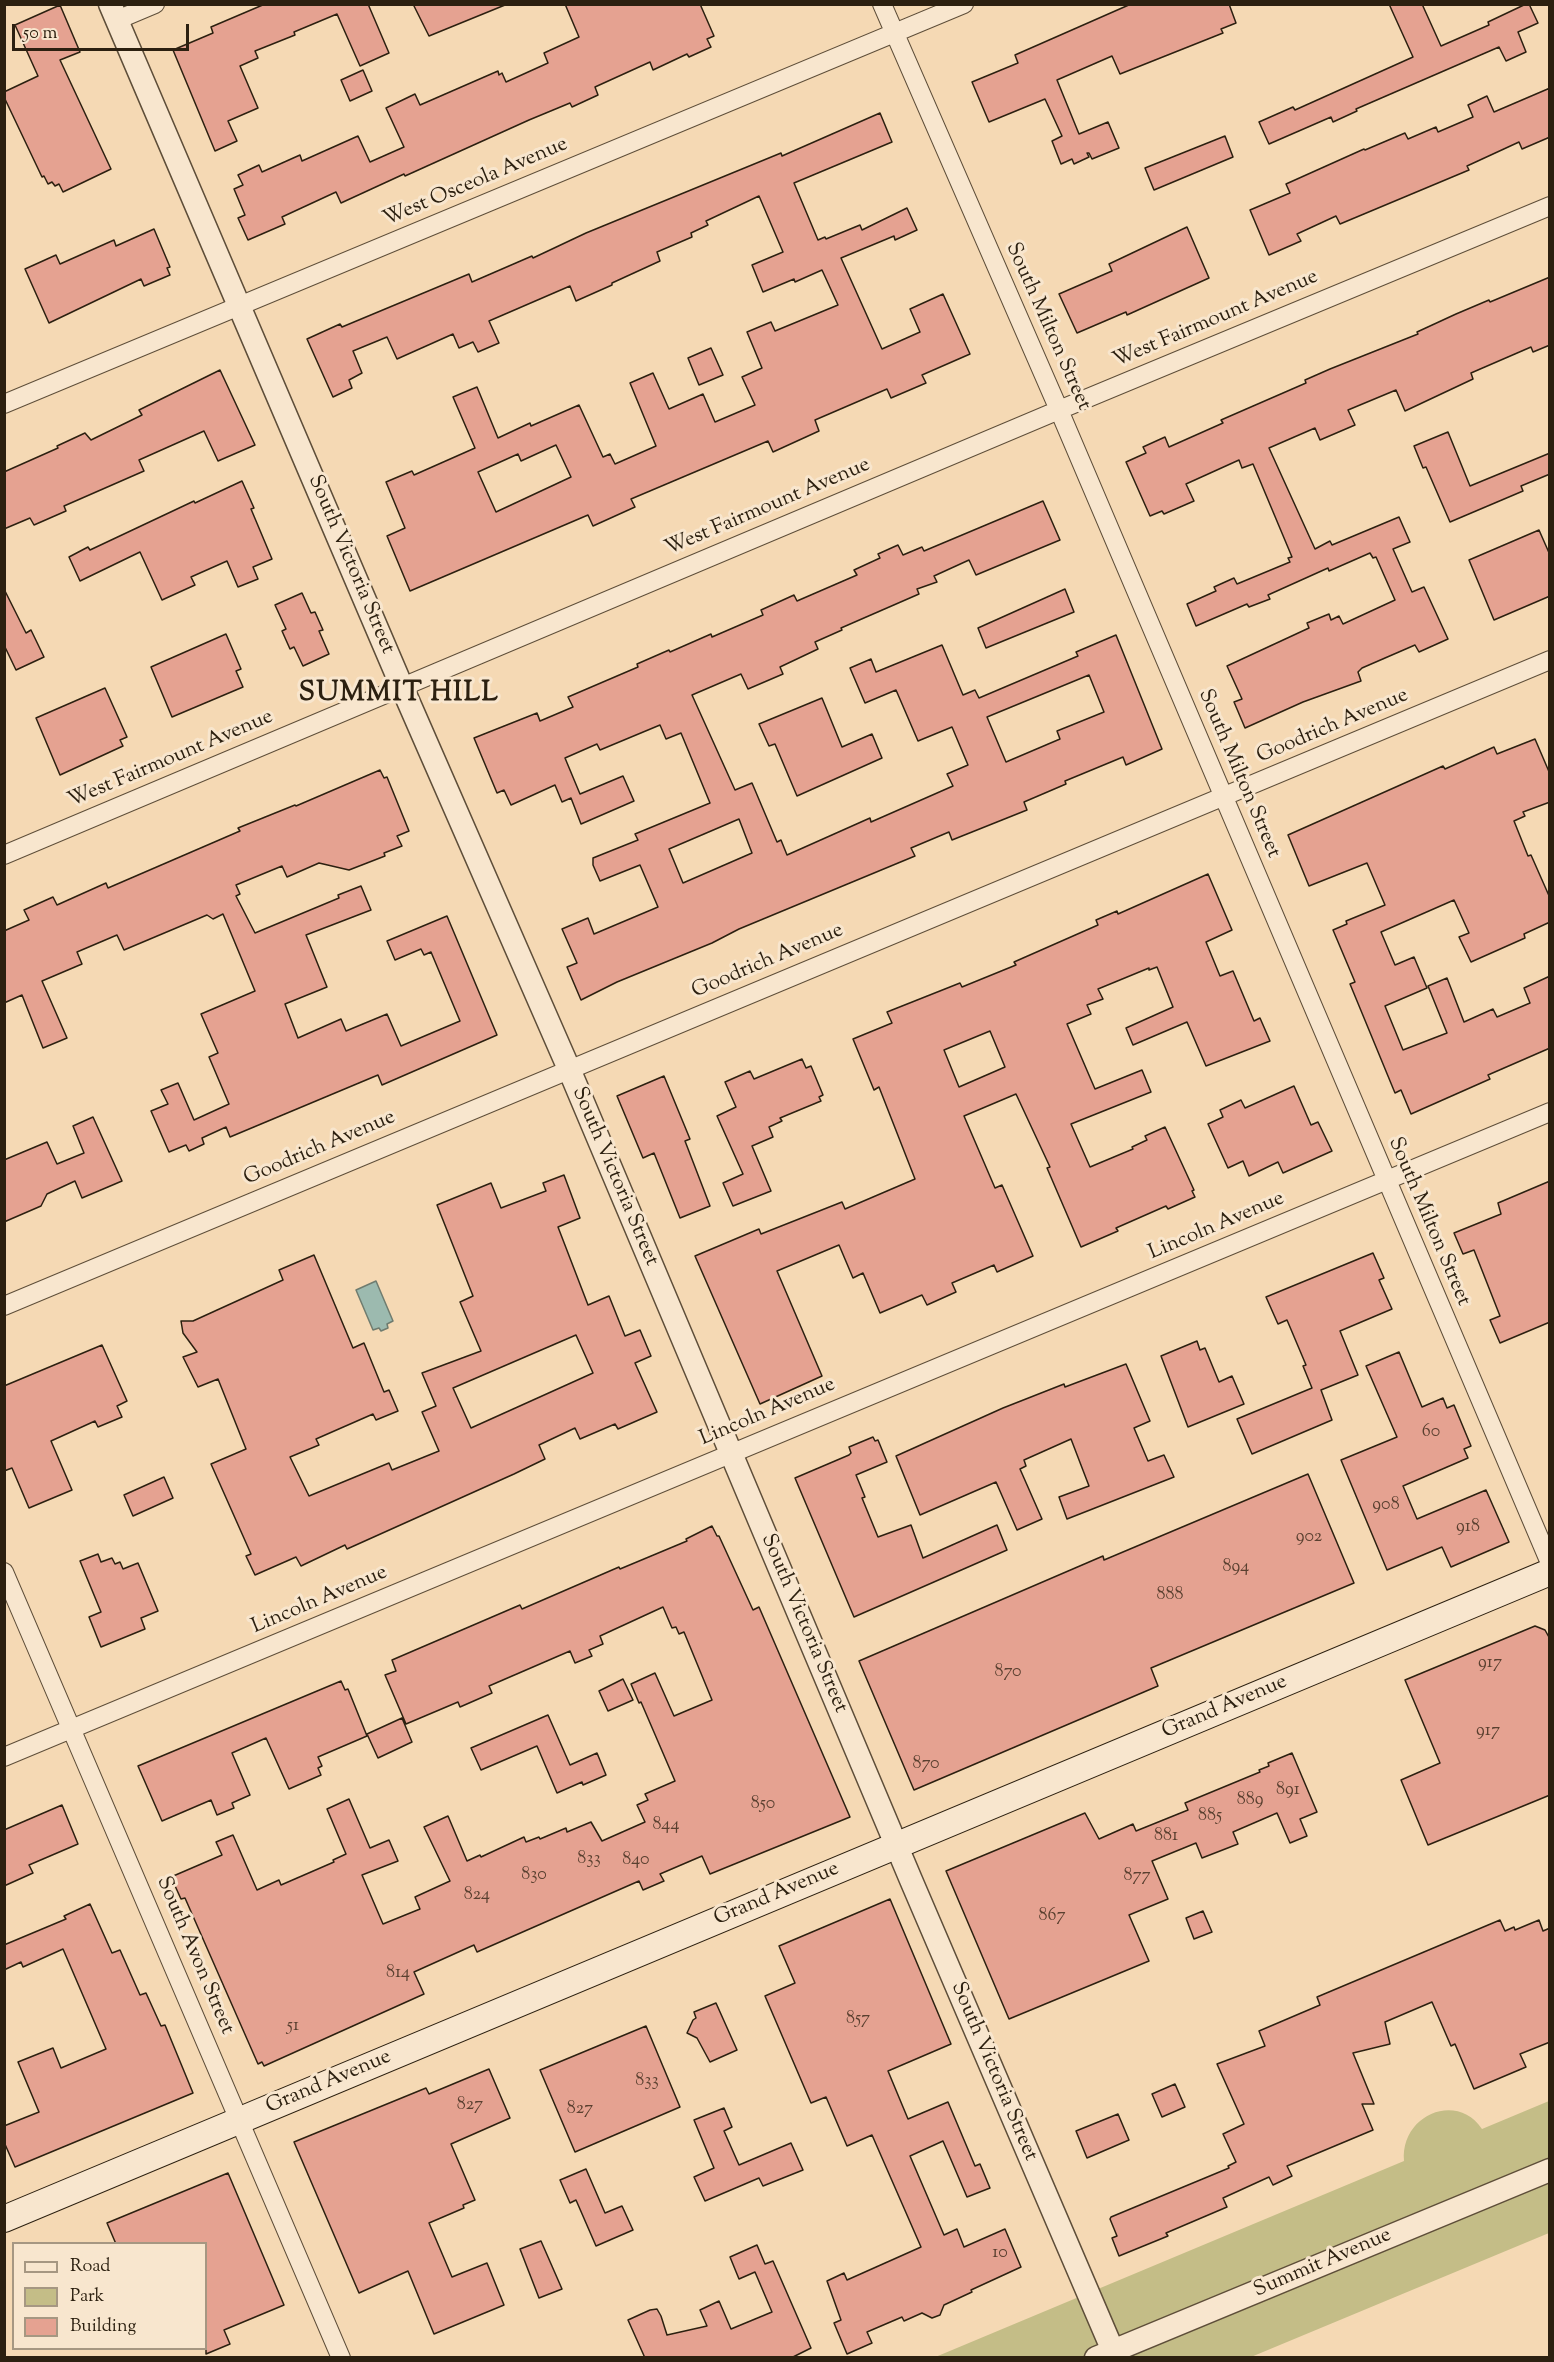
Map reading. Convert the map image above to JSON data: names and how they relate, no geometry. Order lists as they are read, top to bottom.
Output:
{
  "streets": {
    "main road": ["Grand Avenue"],
    "street": [
      "West Osceola Avenue",
      "West Fairmount Avenue",
      "South Milton Street",
      "South Victoria Street",
      "Goodrich Avenue",
      "Lincoln Avenue",
      "South Avon Street",
      "Summit Avenue"
    ]
  },
  "crossings": [
    ["West Osceola Avenue", "South Milton Street"],
    ["West Osceola Avenue", "South Victoria Street"],
    ["West Fairmount Avenue", "South Milton Street"],
    ["West Fairmount Avenue", "South Victoria Street"],
    ["South Milton Street", "Goodrich Avenue"],
    ["South Milton Street", "Lincoln Avenue"],
    ["South Victoria Street", "Goodrich Avenue"],
    ["South Victoria Street", "Lincoln Avenue"],
    ["South Victoria Street", "Grand Avenue"],
    ["South Victoria Street", "Summit Avenue"],
    ["Lincoln Avenue", "South Avon Street"],
    ["Grand Avenue", "South Avon Street"]
  ],
  "districts": ["SUMMIT HILL"],
  "house_numbers": [
    "60",
    "908",
    "918",
    "902",
    "894",
    "888",
    "917",
    "870",
    "917",
    "870",
    "891",
    "889",
    "850",
    "885",
    "844",
    "881",
    "833",
    "840",
    "830",
    "877",
    "824",
    "867",
    "814",
    "857",
    "51",
    "833",
    "827",
    "827",
    "10"
  ],
  "legend": ["Road", "Park", "Building"],
  "scale_bar": "50 m"
}
